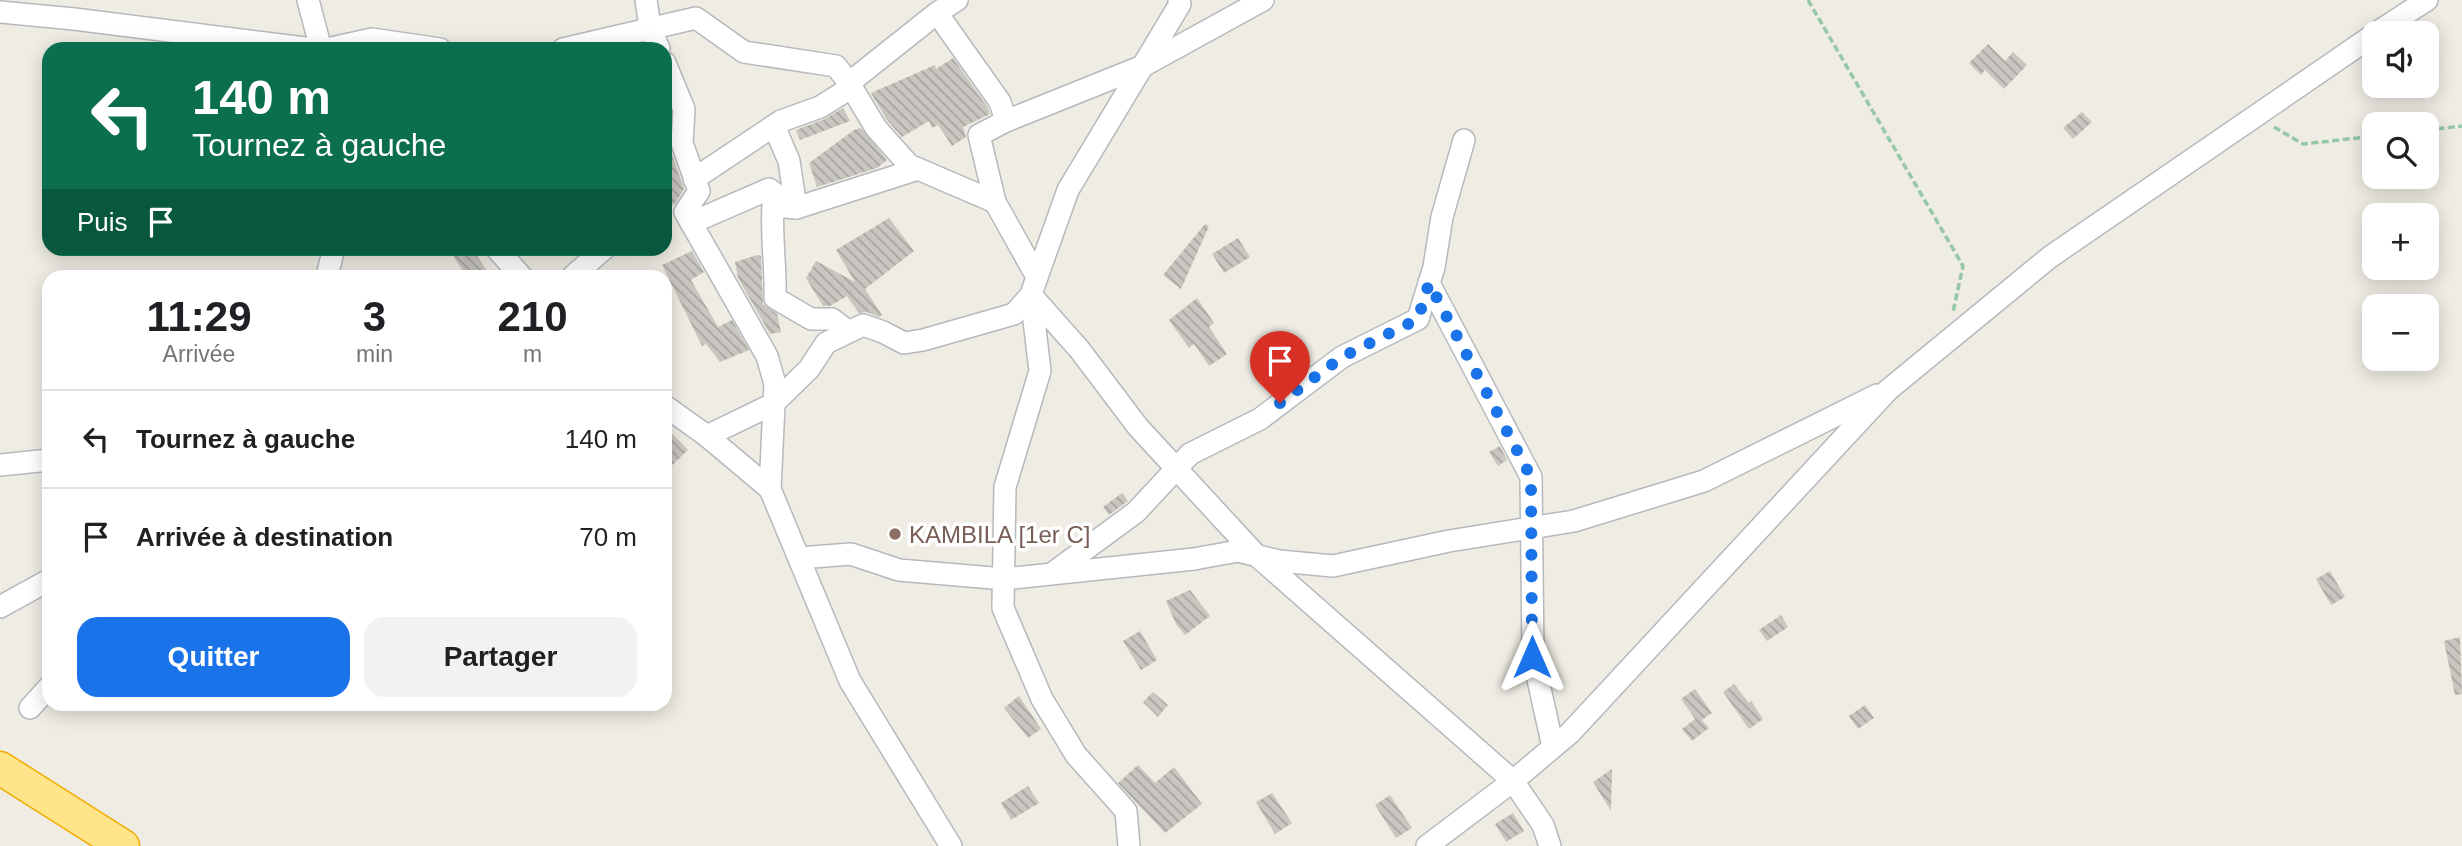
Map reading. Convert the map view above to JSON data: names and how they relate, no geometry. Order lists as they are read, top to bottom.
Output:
{
  "places": ["KAMBILA [1er C]"],
  "page": {
    "map_buttons": ["+", "−"],
    "turn": ["140 m", "Tournez à gauche"],
    "then": "Puis",
    "eta": [
      "11:29",
      "Arrivée",
      "3",
      "min",
      "210",
      "m"
    ],
    "list": [
      {
        "name": "Tournez à gauche",
        "value": "140 m"
      },
      {
        "name": "Arrivée à destination",
        "value": "70 m"
      }
    ],
    "buttons": ["Quitter", "Partager"]
  }
}
